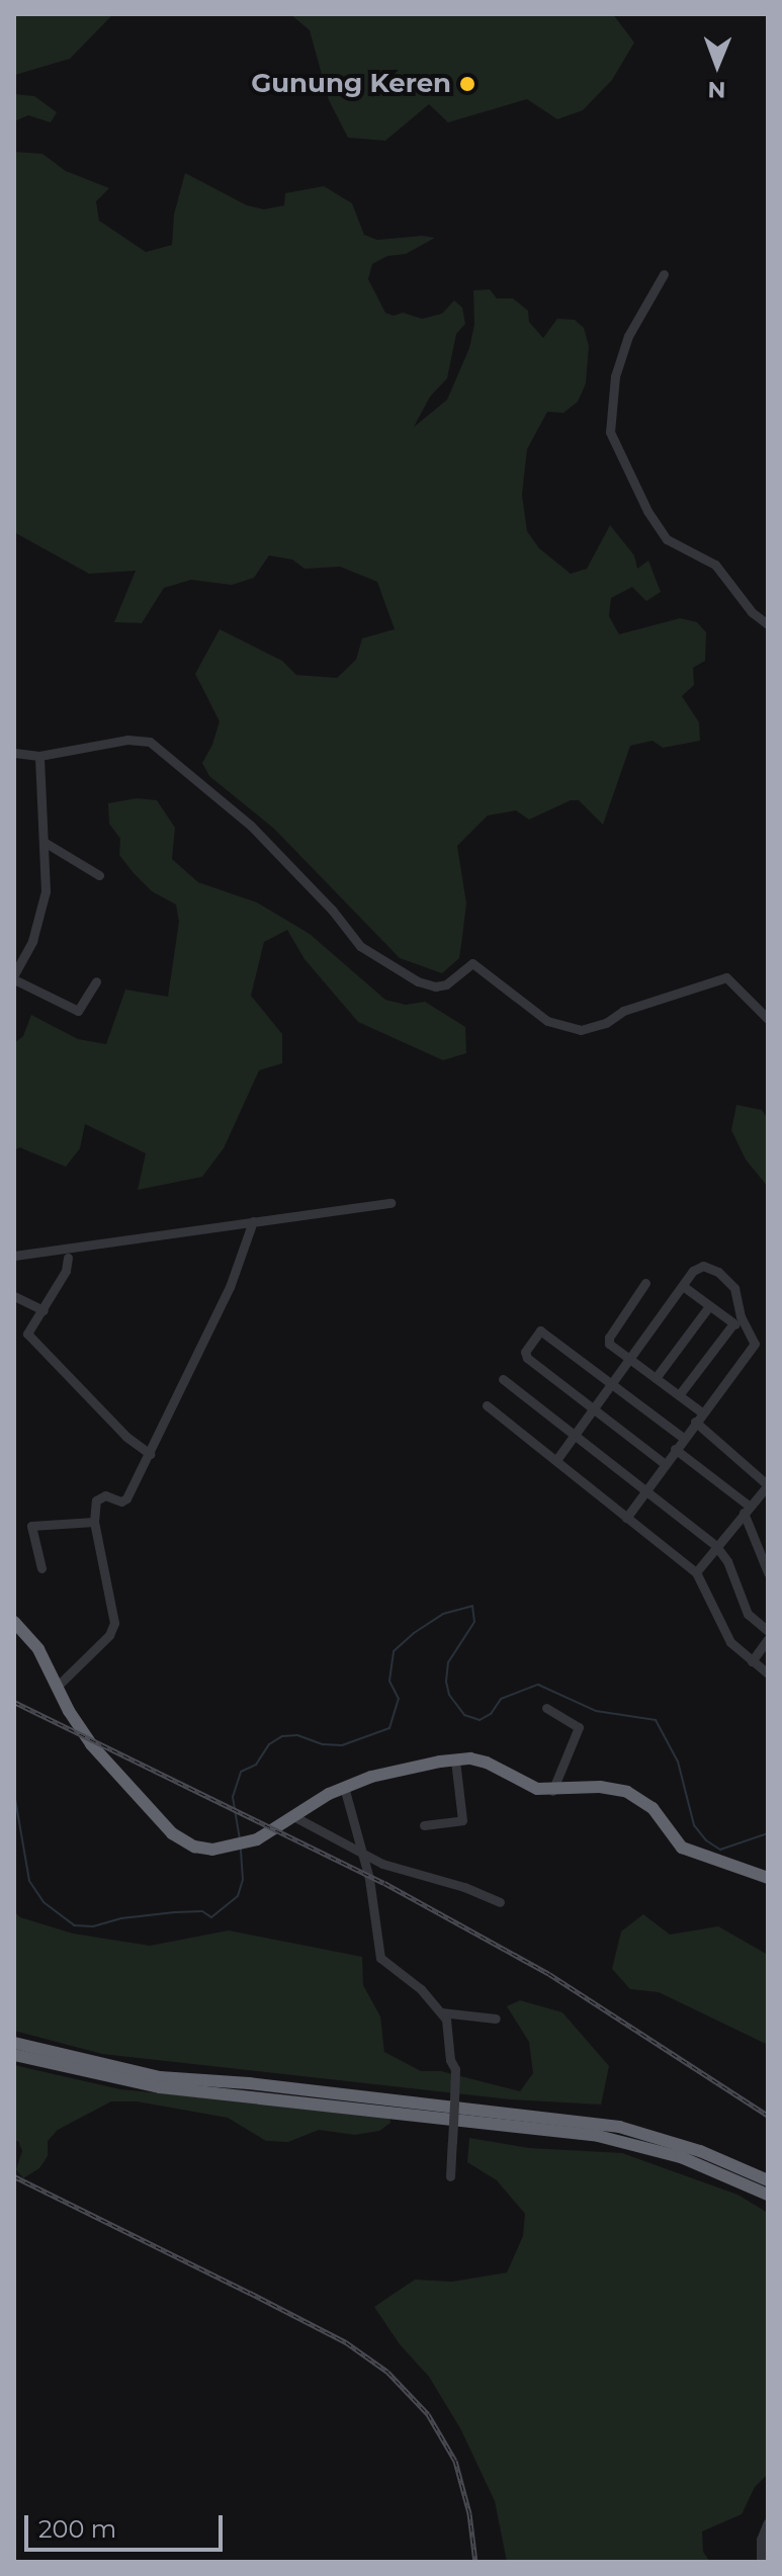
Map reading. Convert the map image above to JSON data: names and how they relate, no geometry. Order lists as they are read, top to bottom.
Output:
{
  "places": ["Gunung Keren"],
  "scale_bar": "200 m",
  "north": "bottom"
}
